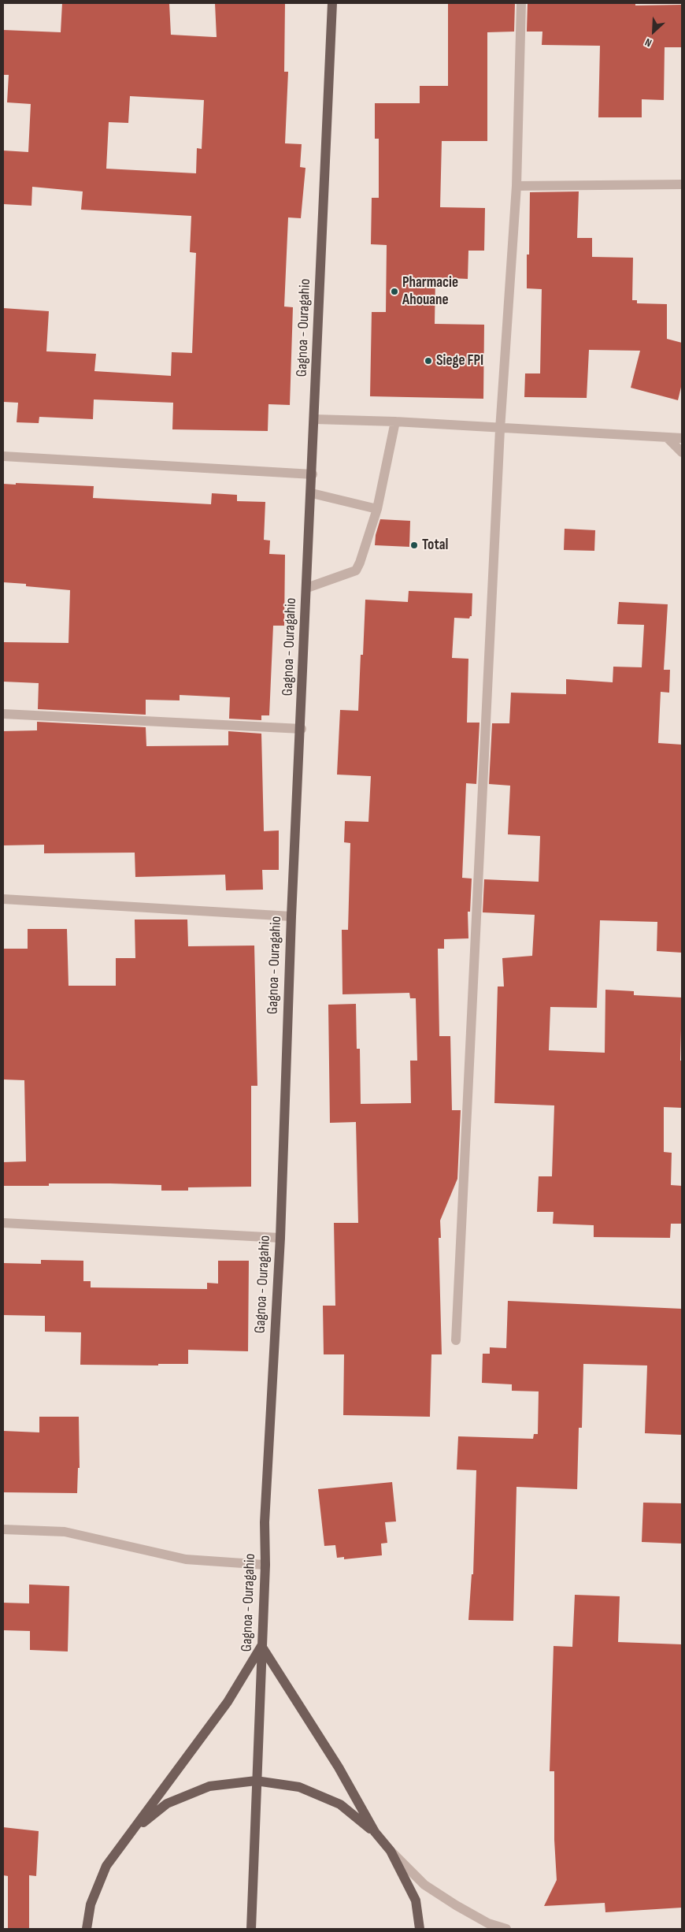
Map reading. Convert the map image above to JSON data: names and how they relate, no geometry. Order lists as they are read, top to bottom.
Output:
{
  "streets": {
    "main road": ["Gagnoa - Ouragahio"]
  },
  "places": ["Pharmacie Ahouane", "Siege FPI", "Total"],
  "north": "bottom left"
}
